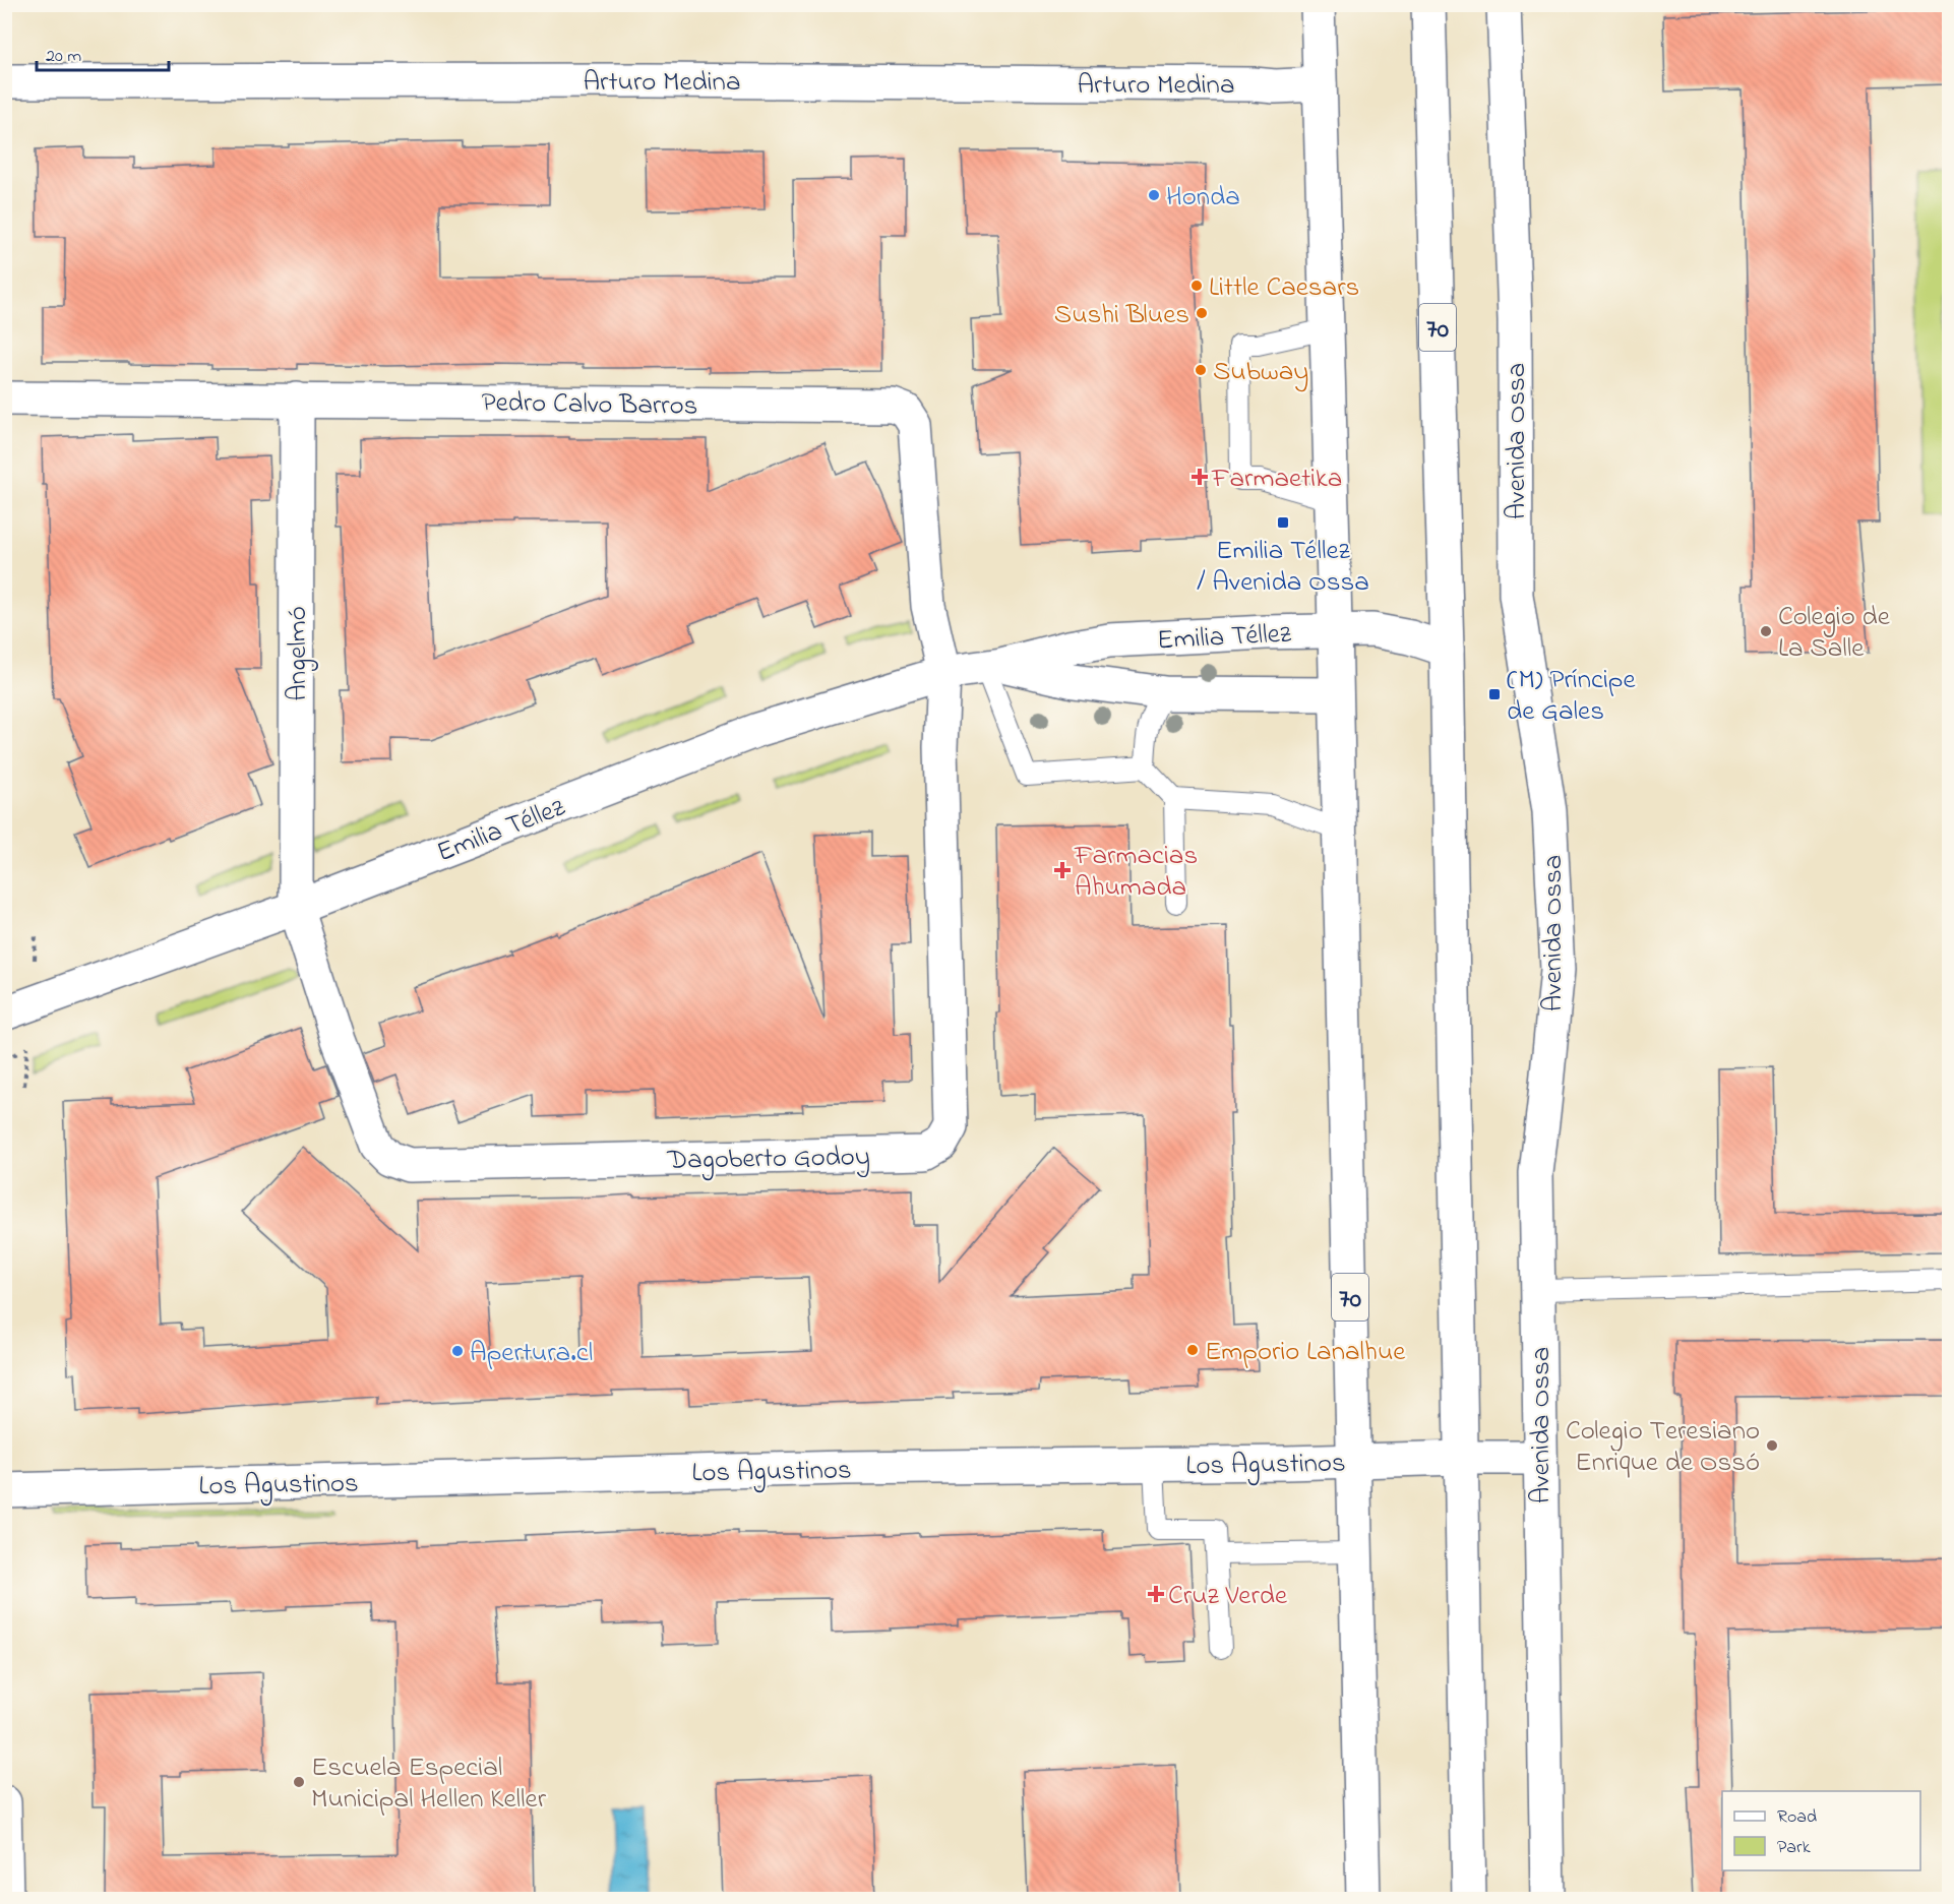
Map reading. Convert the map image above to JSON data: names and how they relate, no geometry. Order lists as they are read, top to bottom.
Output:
{
  "streets": {
    "street": [
      "Arturo Medina",
      "70",
      "Pedro Calvo Barros",
      "Avenida Ossa",
      "Emilia Téllez",
      "Angelmó",
      "Dagoberto Godoy",
      "Los Agustinos"
    ]
  },
  "crossings": [
    ["Arturo Medina", "70"],
    ["70", "Emilia Téllez"],
    ["70", "Los Agustinos"],
    ["Pedro Calvo Barros", "Emilia Téllez"],
    ["Pedro Calvo Barros", "Angelmó"],
    ["Pedro Calvo Barros", "Dagoberto Godoy"],
    ["Avenida Ossa", "Los Agustinos"],
    ["Emilia Téllez", "Angelmó"],
    ["Emilia Téllez", "Dagoberto Godoy"],
    ["Angelmó", "Dagoberto Godoy"]
  ],
  "places": {
    "other": [
      "Honda",
      "Little Caesars",
      "Sushi Blues",
      "Subway",
      "Colegio de La Salle",
      "Emporio Lanalhue",
      "Apertura.cl",
      "Colegio Teresiano Enrique de Ossó",
      "Escuela Especial Municipal Hellen Keller"
    ],
    "health": ["Farmaetika", "Farmacias Ahumada", "Cruz Verde"],
    "transit": ["Emilia Téllez / Avenida Ossa", "(M) Príncipe de Gales"]
  },
  "legend": ["Road", "Park"],
  "scale_bar": "20 m"
}
